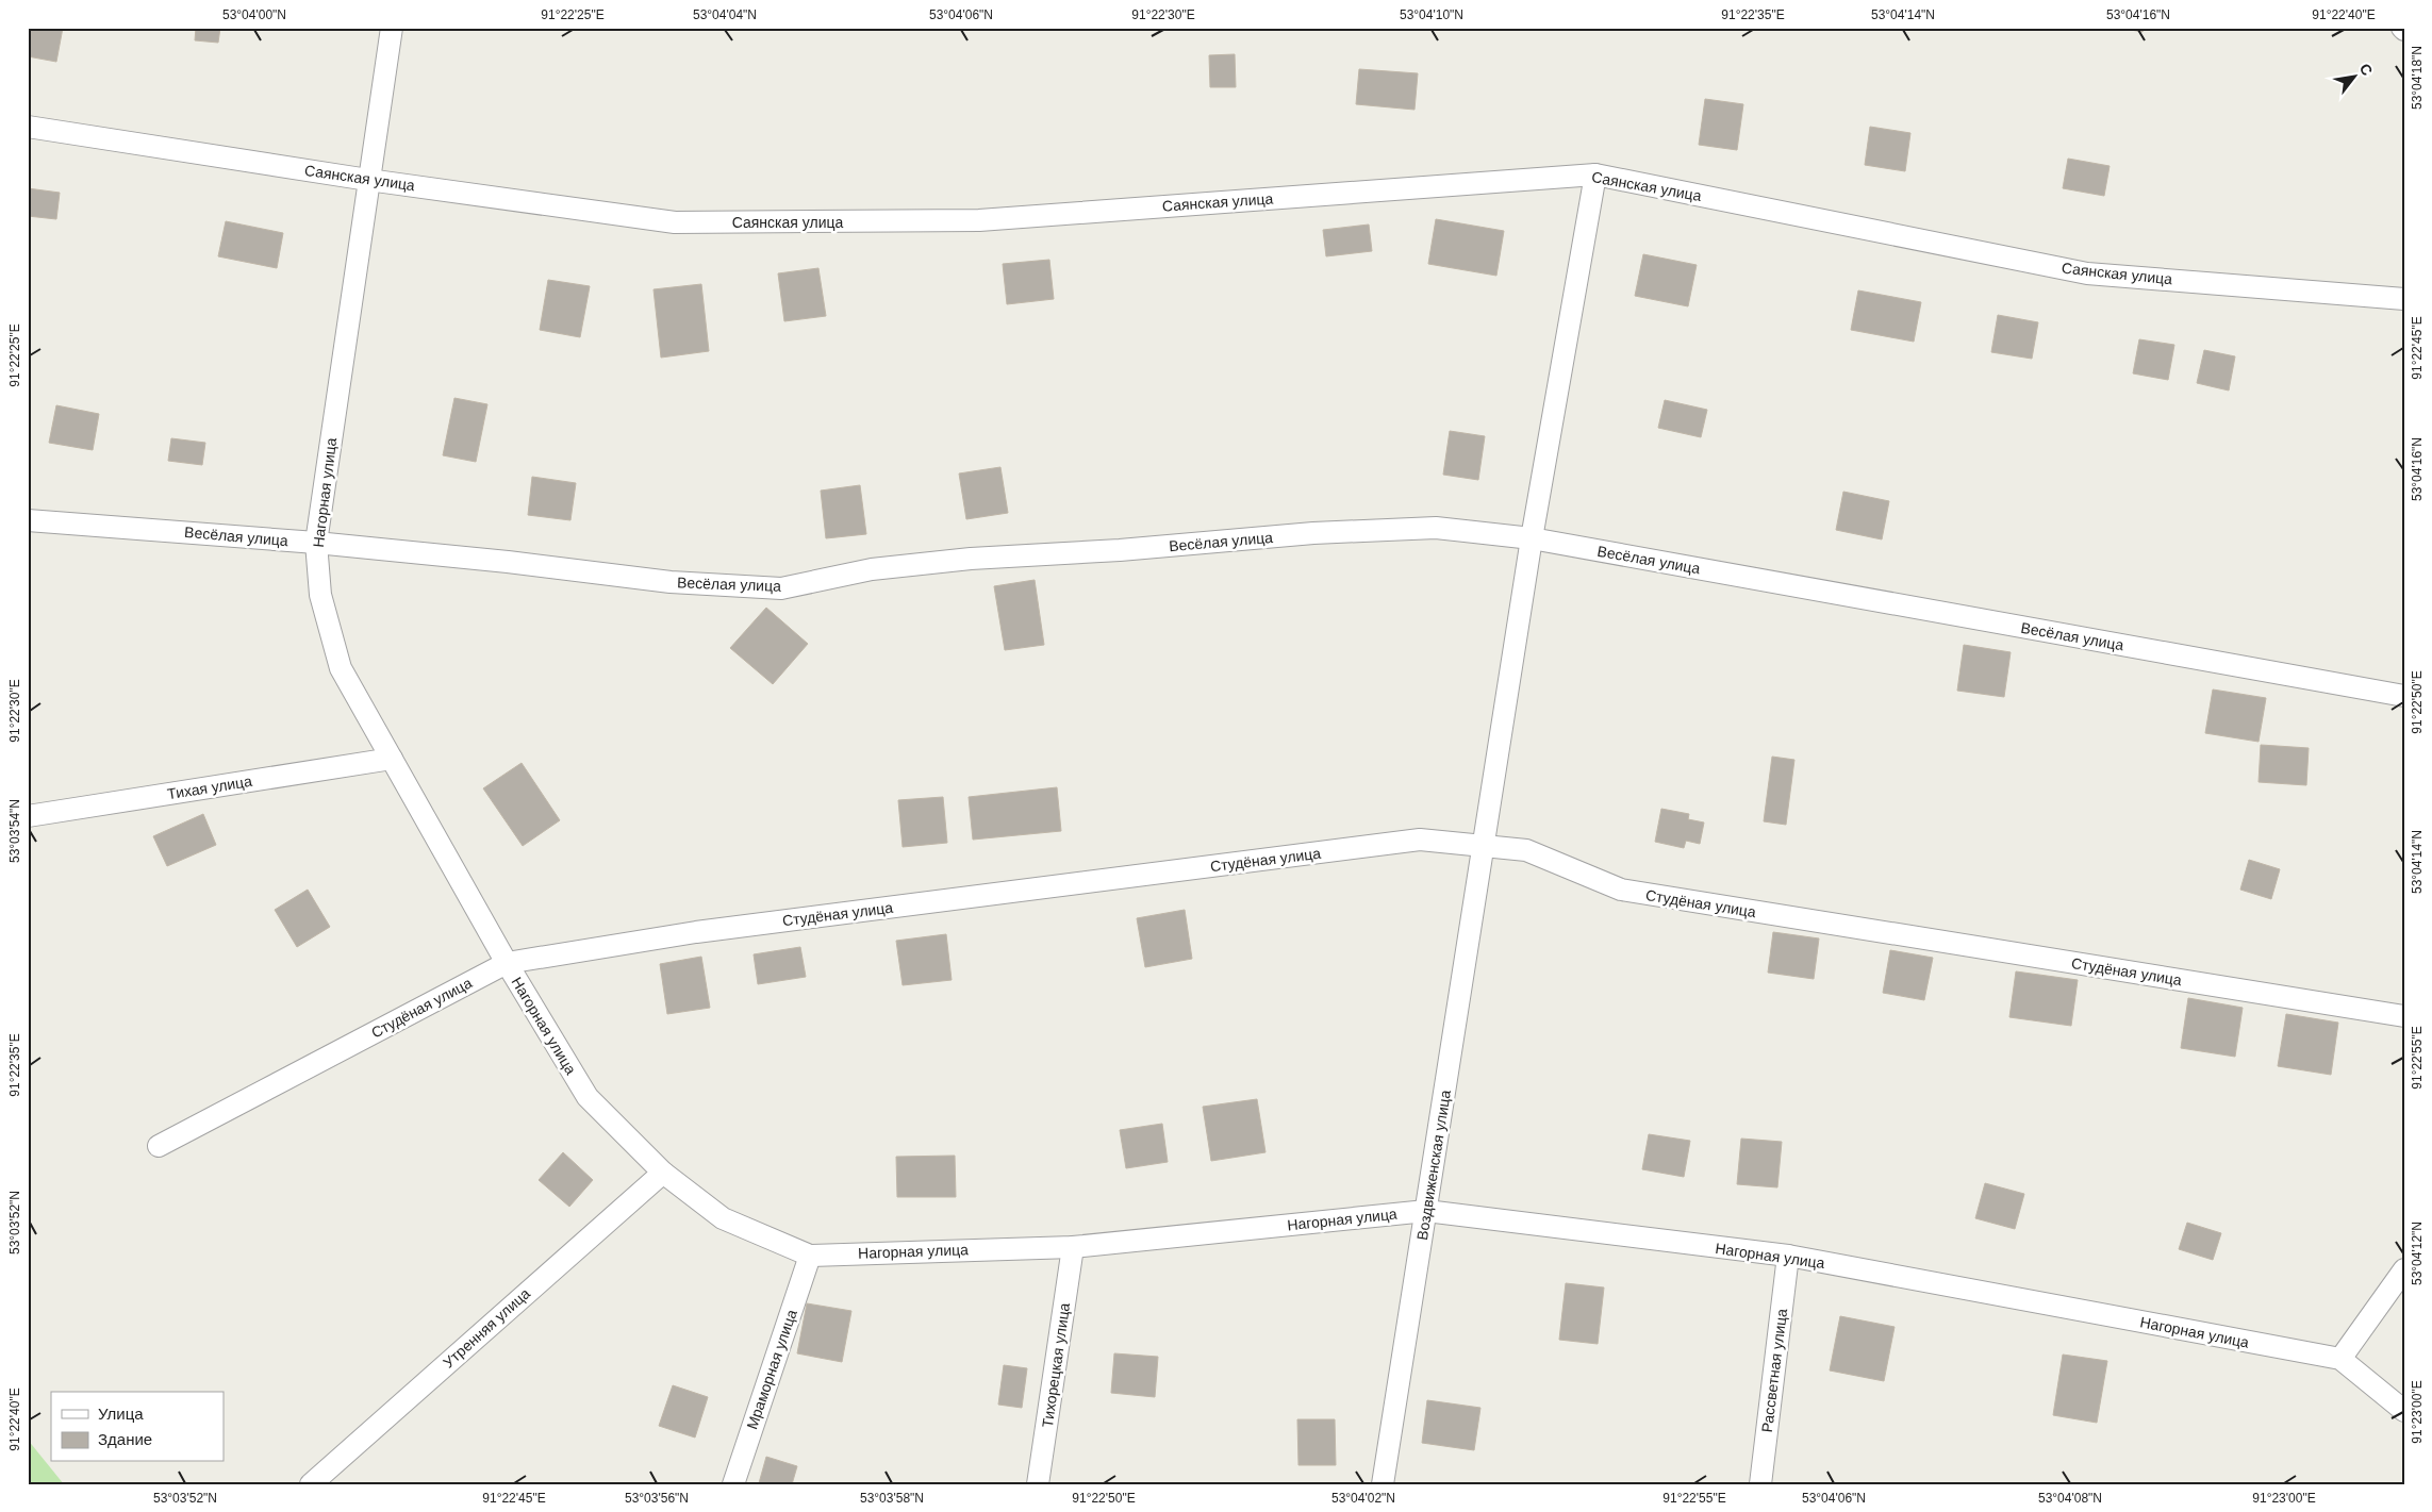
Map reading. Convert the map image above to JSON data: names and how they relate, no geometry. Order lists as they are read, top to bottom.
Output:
{
  "streets": {
    "street": [
      "Саянская улица",
      "Нагорная улица",
      "Весёлая улица",
      "Тихая улица",
      "Студёная улица",
      "Воздвиженская улица",
      "Утренняя улица",
      "Тихорецкая улица",
      "Мраморная улица",
      "Рассветная улица"
    ]
  },
  "crossings": [
    ["Саянская улица", "Нагорная улица"],
    ["Саянская улица", "Воздвиженская улица"],
    ["Нагорная улица", "Весёлая улица"],
    ["Нагорная улица", "Тихая улица"],
    ["Нагорная улица", "Студёная улица"],
    ["Нагорная улица", "Воздвиженская улица"],
    ["Нагорная улица", "Утренняя улица"],
    ["Нагорная улица", "Тихорецкая улица"],
    ["Нагорная улица", "Мраморная улица"],
    ["Нагорная улица", "Рассветная улица"],
    ["Весёлая улица", "Воздвиженская улица"],
    ["Студёная улица", "Воздвиженская улица"]
  ],
  "legend": ["Улица", "Здание"],
  "north": "top right",
  "coordinates": [
    "53°04'00\"N",
    "91°22'25\"E",
    "53°04'04\"N",
    "53°04'06\"N",
    "91°22'30\"E",
    "53°04'10\"N",
    "91°22'35\"E",
    "53°04'14\"N",
    "53°04'16\"N",
    "91°22'40\"E",
    "53°04'18\"N",
    "91°22'45\"E",
    "91°22'50\"E",
    "53°03'54\"N",
    "91°22'55\"E",
    "53°03'52\"N",
    "53°04'12\"N",
    "91°23'00\"E",
    "53°03'56\"N",
    "53°03'58\"N",
    "53°04'02\"N",
    "53°04'08\"N"
  ]
}
